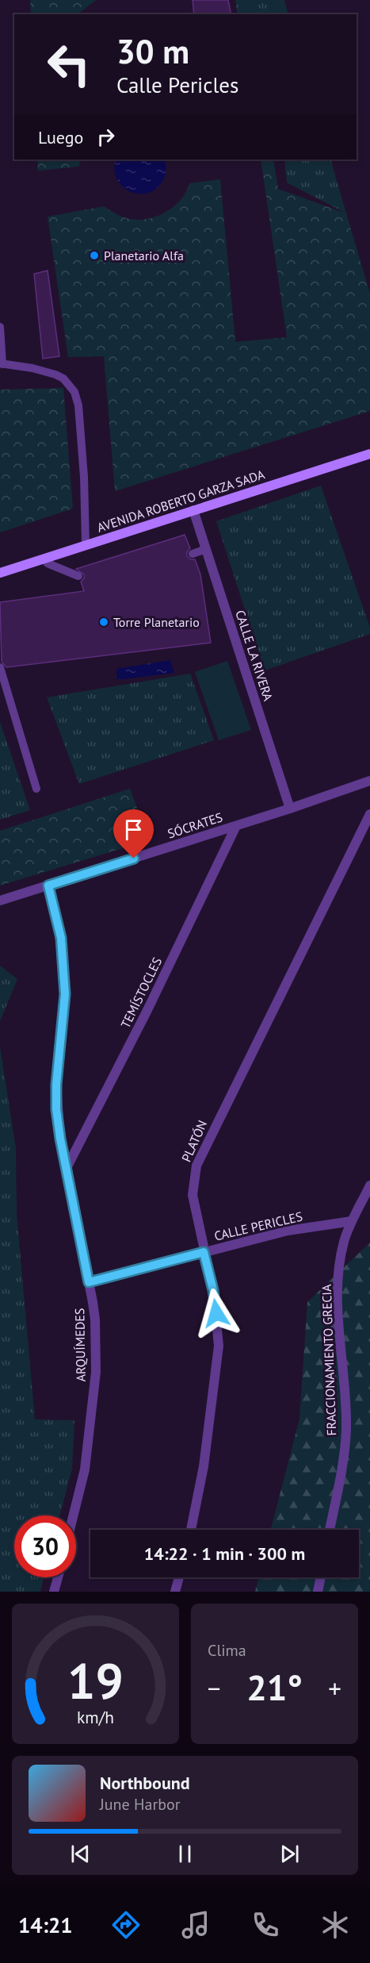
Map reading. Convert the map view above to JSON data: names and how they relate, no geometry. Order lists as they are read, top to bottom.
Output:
{
  "streets": {
    "street": [
      "AVENIDA ROBERTO GARZA SADA",
      "CALLE LA RIVERA",
      "SÓCRATES",
      "TEMÍSTOCLES",
      "PLATÓN",
      "CALLE PERICLES",
      "ARQUÍMEDES",
      "FRACCIONAMIENTO GRECIA"
    ]
  },
  "crossings": [
    ["AVENIDA ROBERTO GARZA SADA", "CALLE LA RIVERA"],
    ["CALLE LA RIVERA", "SÓCRATES"],
    ["SÓCRATES", "TEMÍSTOCLES"],
    ["SÓCRATES", "ARQUÍMEDES"],
    ["TEMÍSTOCLES", "ARQUÍMEDES"],
    ["PLATÓN", "CALLE PERICLES"],
    ["CALLE PERICLES", "ARQUÍMEDES"],
    ["CALLE PERICLES", "FRACCIONAMIENTO GRECIA"]
  ],
  "places": ["Planetario Alfa", "Torre Planetario"],
  "page": {
    "turn": ["30 m", "Calle Pericles"],
    "then": "Luego",
    "limit": "30",
    "trip": "14:22 · 1 min · 300 m",
    "tile": "Clima",
    "heat": ["−", "21°", "+"],
    "song": ["Northbound", "June Harbor"],
    "tabs": "14:21",
    "gauge": ["19", "km/h"]
  }
}
